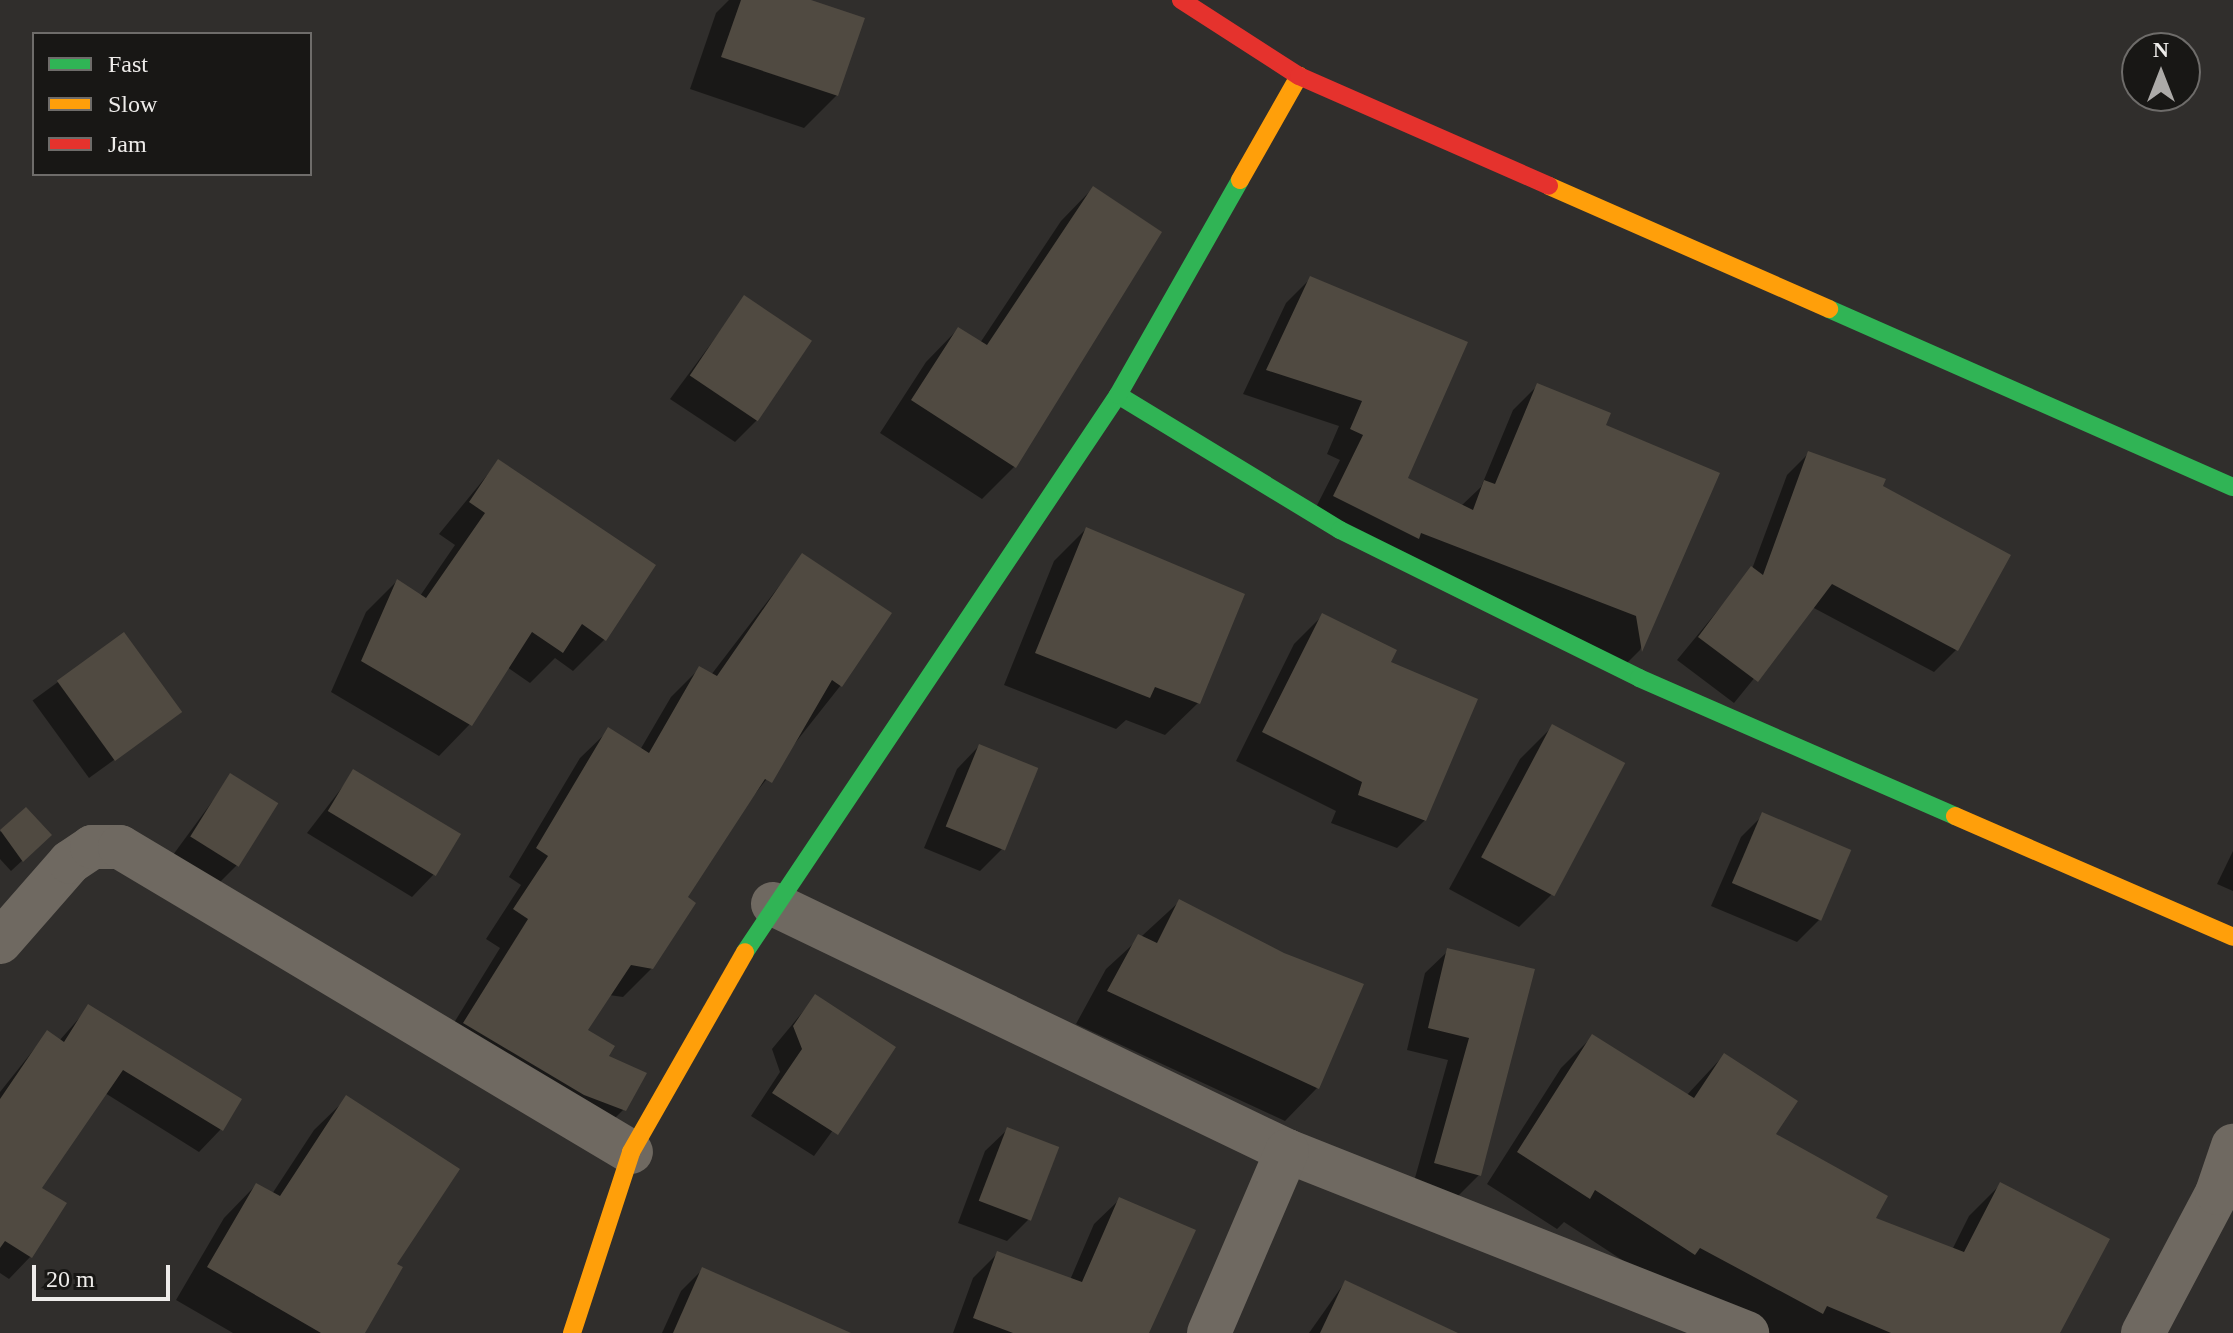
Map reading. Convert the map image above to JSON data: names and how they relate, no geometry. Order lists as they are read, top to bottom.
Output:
{
  "legend": ["Fast", "Slow", "Jam"],
  "scale_bar": "20 m",
  "north": "top"
}
